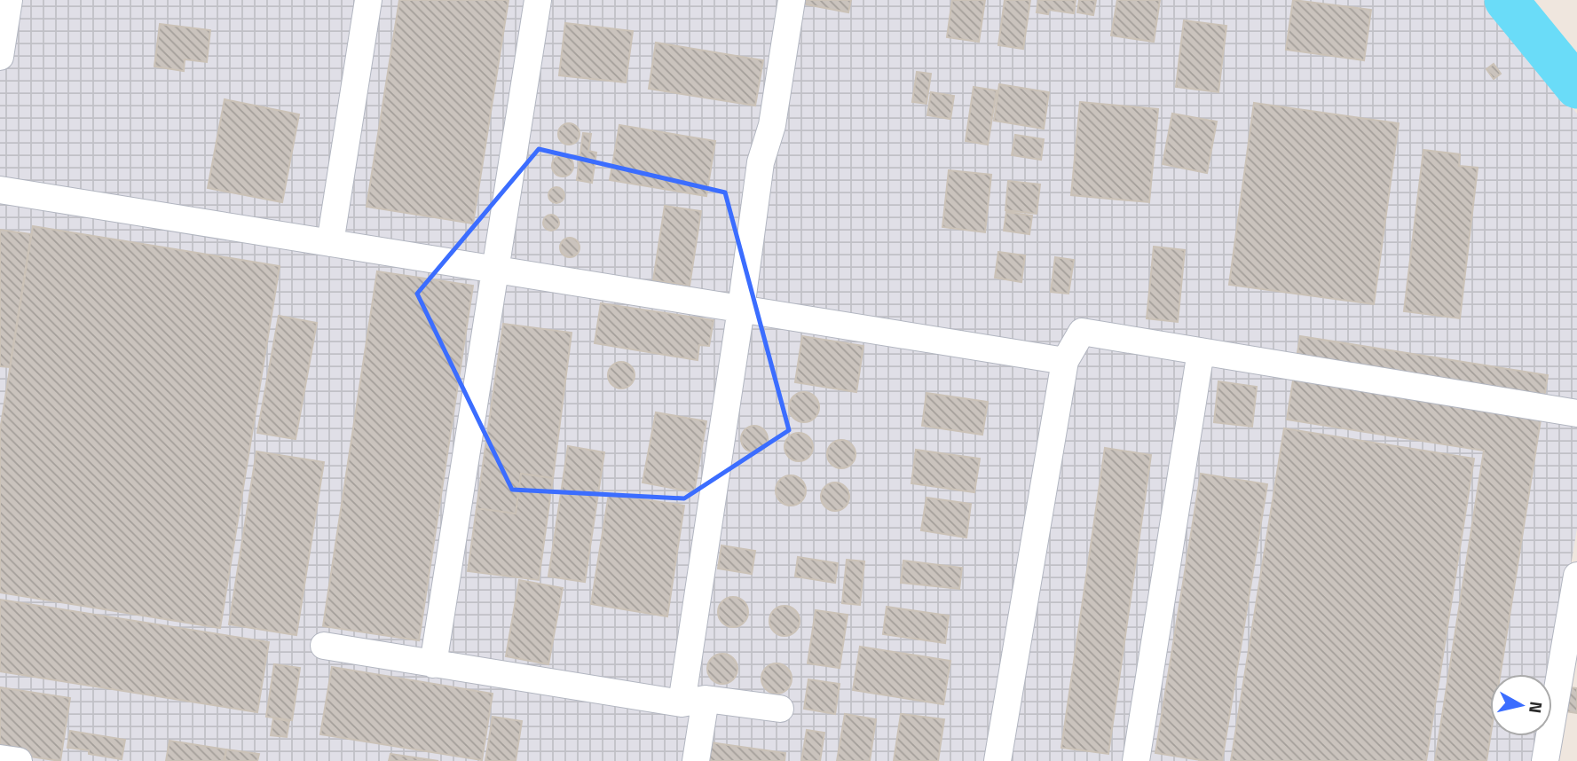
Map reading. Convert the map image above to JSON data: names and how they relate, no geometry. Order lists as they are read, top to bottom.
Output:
{
  "north": "right"
}
